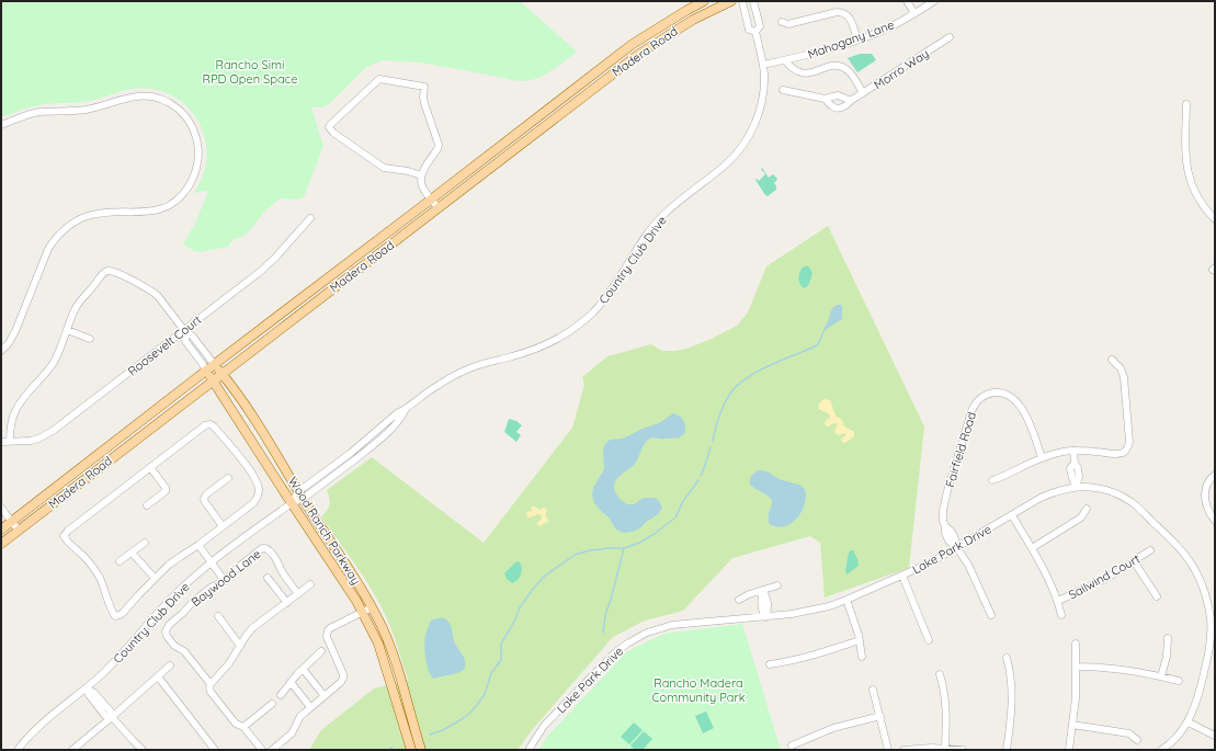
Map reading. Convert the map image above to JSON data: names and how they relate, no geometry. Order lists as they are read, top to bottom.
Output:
{
  "streets": {
    "main road": ["Madera Road", "Wood Ranch Parkway"],
    "street": [
      "Mahogany Lane",
      "Morro Way",
      "Country Club Drive",
      "Roosevelt Court",
      "Fairfield Road",
      "Lake Park Drive",
      "Sailwind Court",
      "Baywood Lane"
    ]
  },
  "crossings": [
    ["Mahogany Lane", "Country Club Drive"],
    ["Madera Road", "Wood Ranch Parkway"],
    ["Country Club Drive", "Wood Ranch Parkway"],
    ["Roosevelt Court", "Wood Ranch Parkway"],
    ["Fairfield Road", "Lake Park Drive"]
  ],
  "parks": ["Rancho Simi RPD Open Space", "Rancho Madera Community Park"]
}
